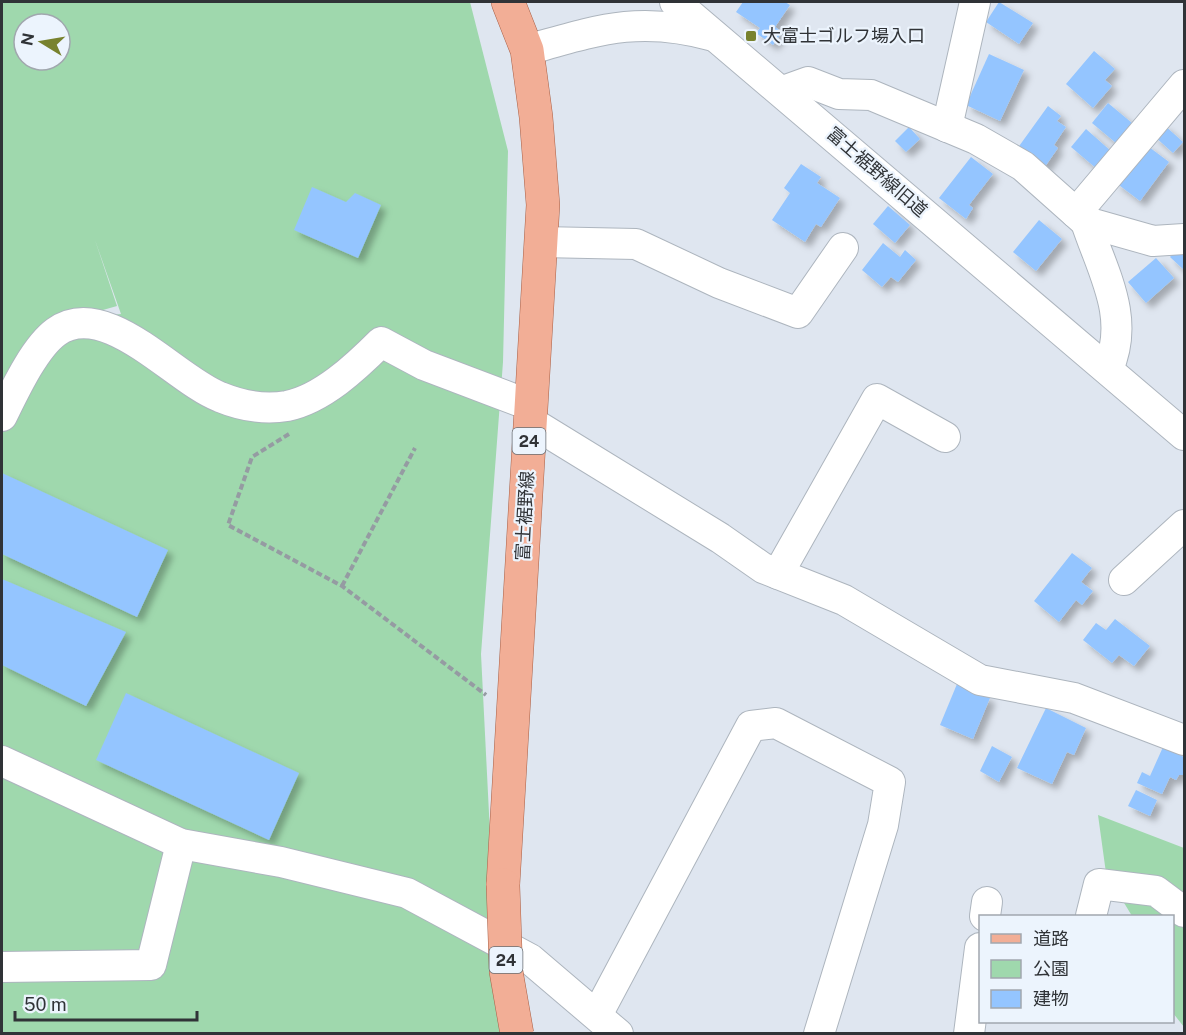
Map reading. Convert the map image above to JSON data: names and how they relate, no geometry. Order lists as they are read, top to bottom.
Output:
{
  "streets": {
    "main road": ["24", "富士裾野線"],
    "street": ["富士裾野線旧道"]
  },
  "crossings": [
    ["富士裾野線旧道", "富士裾野線"]
  ],
  "places": {
    "transit": ["大富士ゴルフ場入口"]
  },
  "legend": ["道路", "公園", "建物"],
  "scale_bar": "50 m",
  "north": "left"
}
